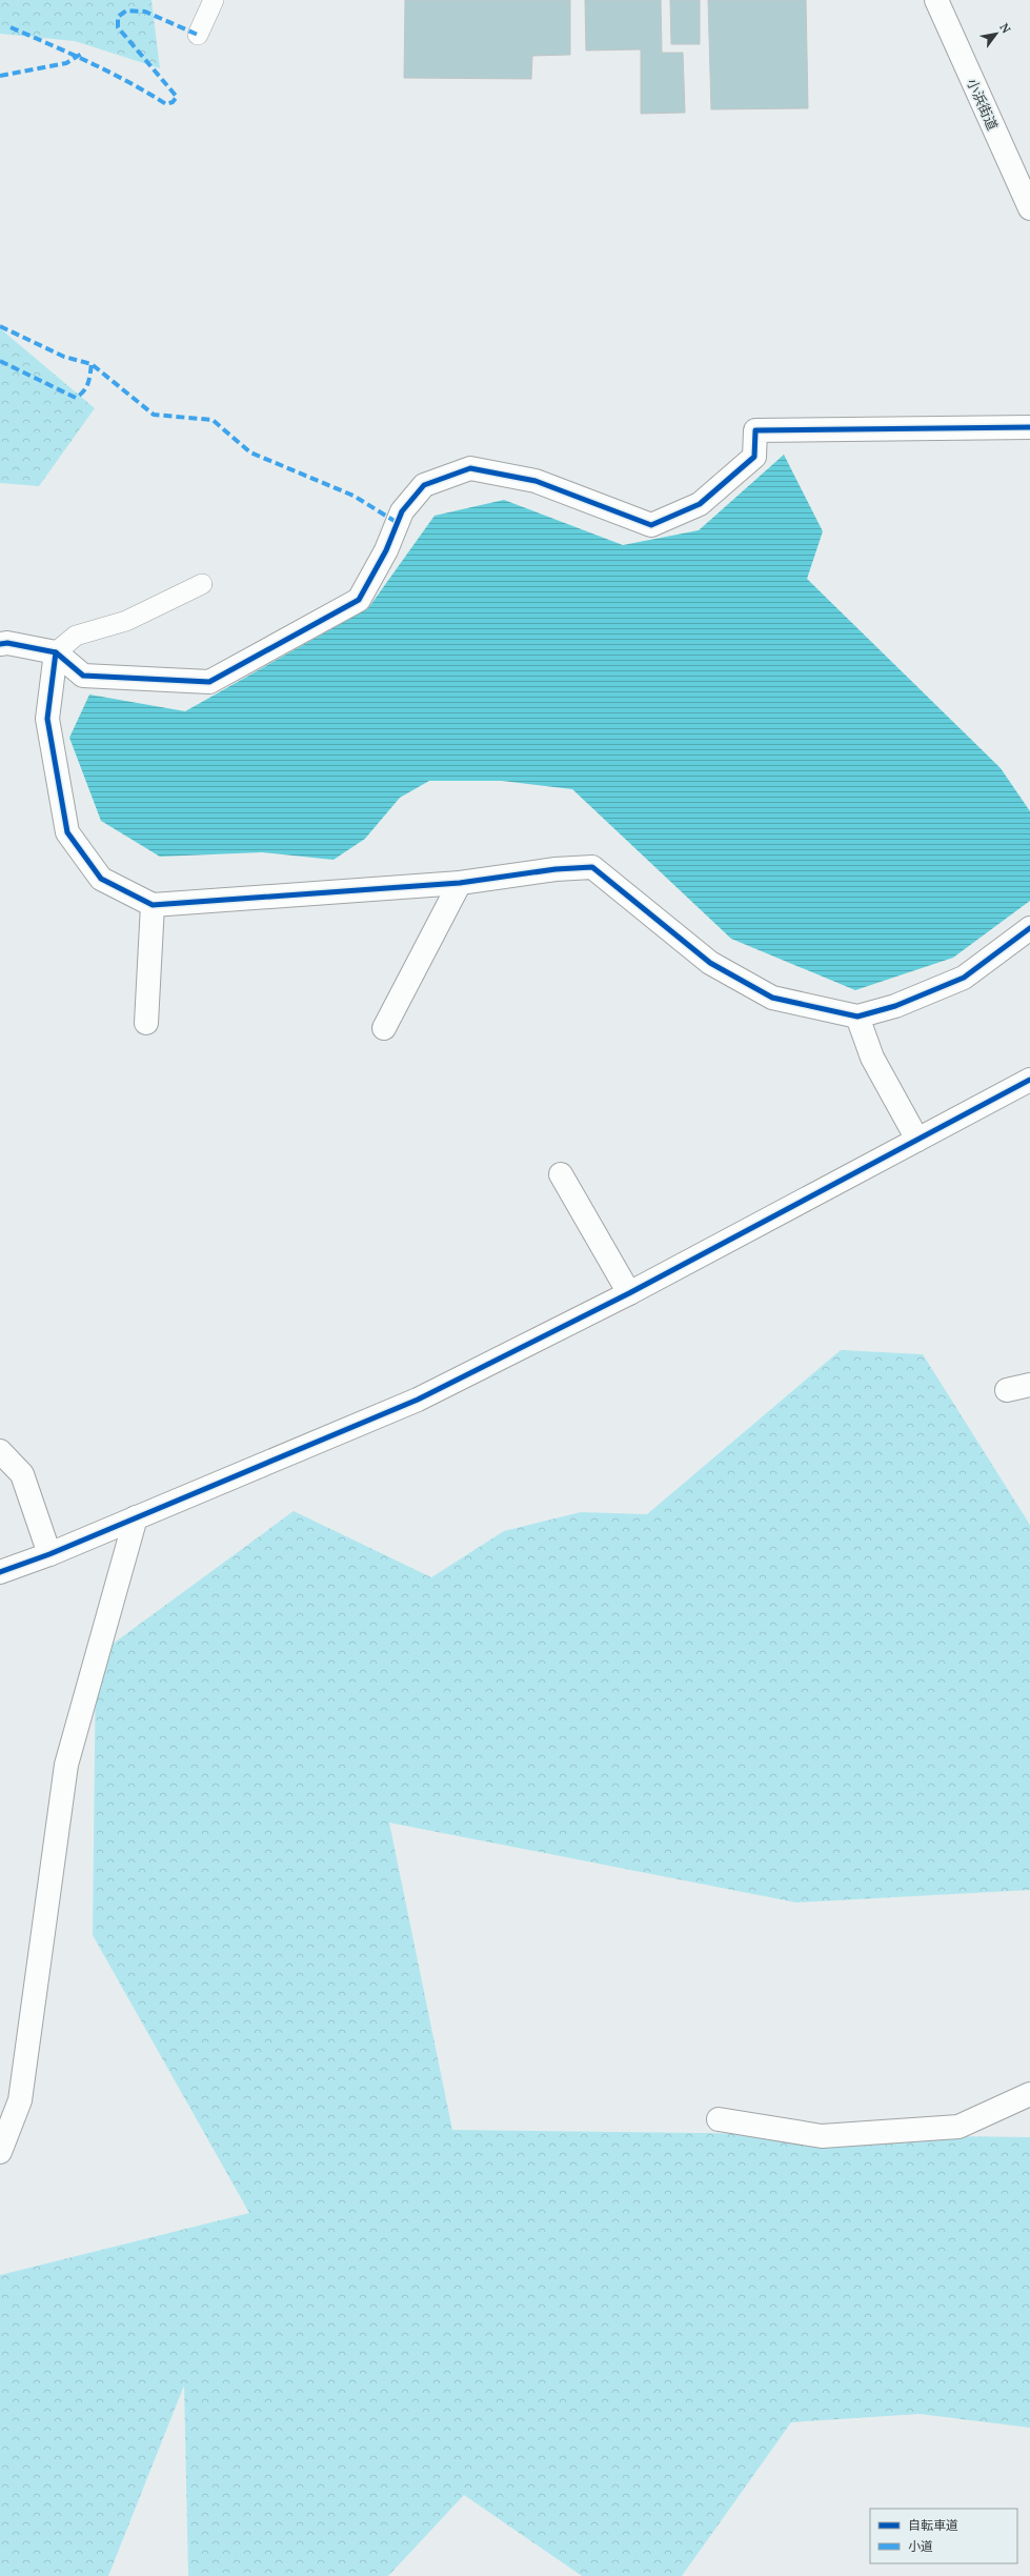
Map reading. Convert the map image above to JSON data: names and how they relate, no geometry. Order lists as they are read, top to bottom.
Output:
{
  "streets": {
    "street": ["小浜街道"]
  },
  "legend": ["自転車道", "小道"],
  "north": "top right"
}
